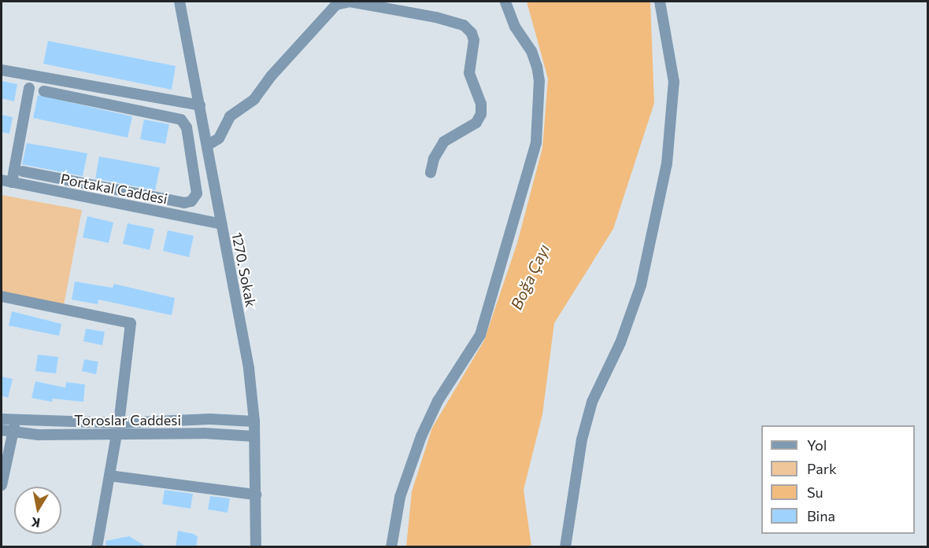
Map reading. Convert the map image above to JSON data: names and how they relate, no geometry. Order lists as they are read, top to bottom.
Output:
{
  "streets": {
    "street": ["Portakal Caddesi", "1270. Sokak", "Toroslar Caddesi"]
  },
  "crossings": [
    ["Portakal Caddesi", "1270. Sokak"],
    ["1270. Sokak", "Toroslar Caddesi"]
  ],
  "water": ["Boğa Çayı"],
  "legend": [
    "Yol",
    "Park",
    "Su",
    "Bina"
  ],
  "north": "bottom"
}
